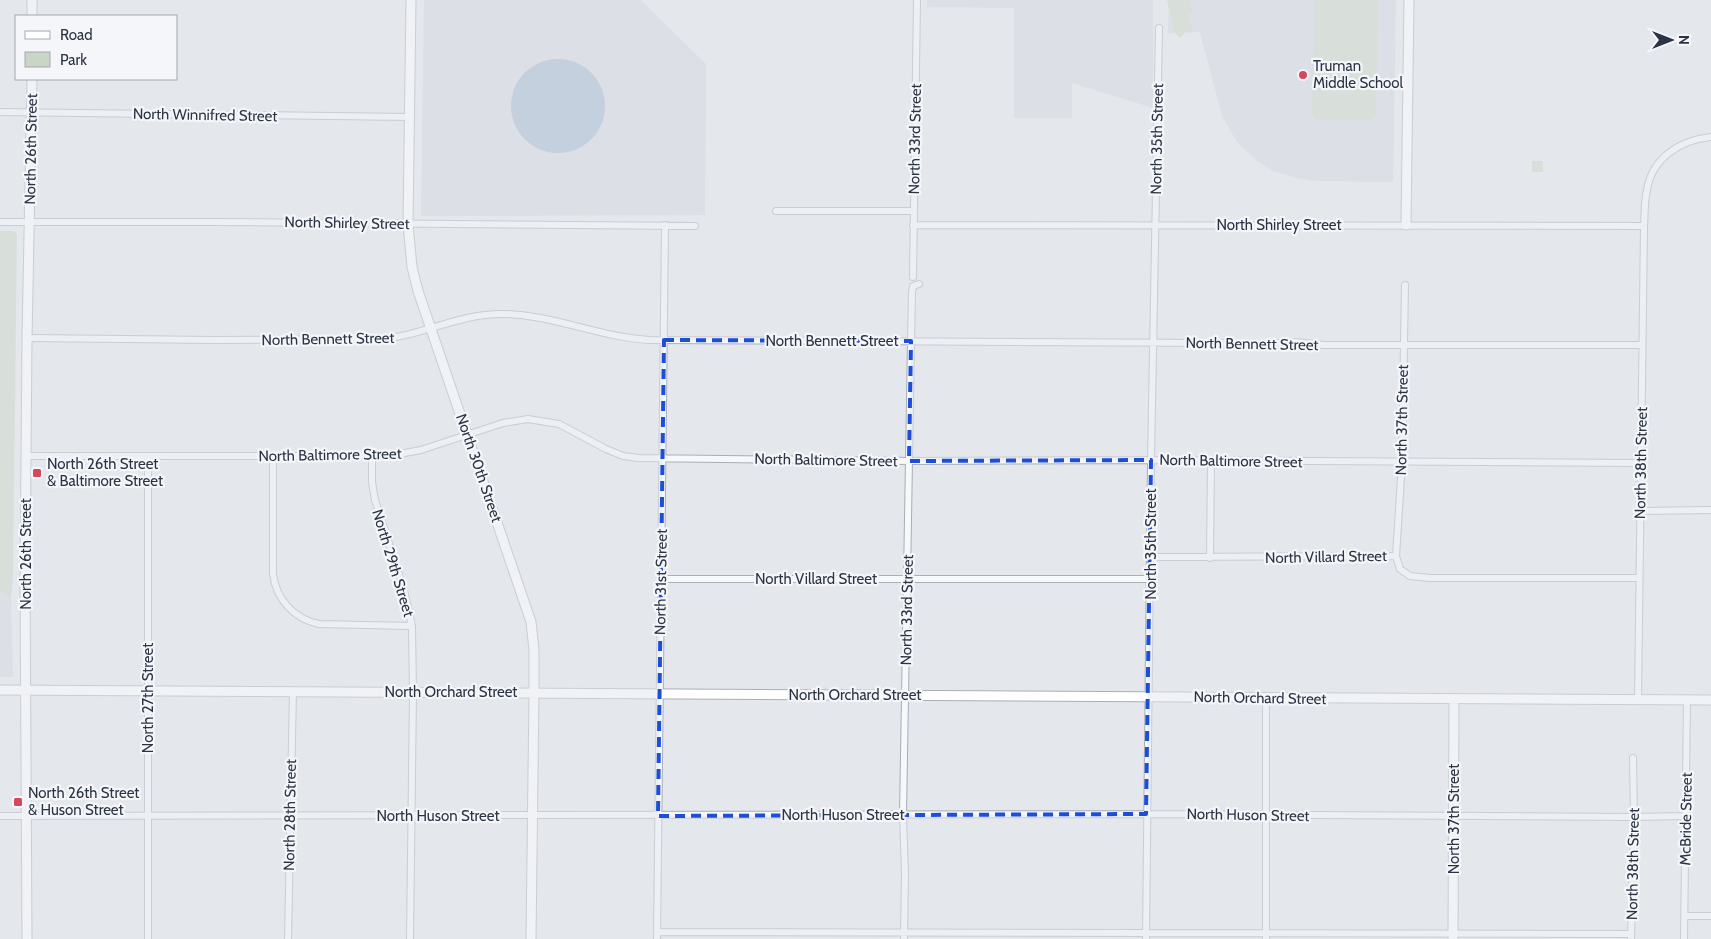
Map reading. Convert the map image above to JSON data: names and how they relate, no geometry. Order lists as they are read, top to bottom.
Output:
{
  "streets": {
    "street": [
      "North Winnifred Street",
      "North 33rd Street",
      "North 35th Street",
      "North 26th Street",
      "North Shirley Street",
      "North Bennett Street",
      "North 37th Street",
      "North Baltimore Street",
      "North 38th Street",
      "North 30th Street",
      "North Villard Street",
      "North 29th Street",
      "North 31st Street",
      "North Orchard Street",
      "North 27th Street",
      "North 28th Street",
      "North Huson Street",
      "McBride Street"
    ]
  },
  "crossings": [
    ["North Winnifred Street", "North 26th Street"],
    ["North Winnifred Street", "North 30th Street"],
    ["North 33rd Street", "North Shirley Street"],
    ["North 33rd Street", "North Bennett Street"],
    ["North 33rd Street", "North Baltimore Street"],
    ["North 33rd Street", "North Villard Street"],
    ["North 33rd Street", "North Orchard Street"],
    ["North 33rd Street", "North Huson Street"],
    ["North 35th Street", "North Shirley Street"],
    ["North 35th Street", "North Bennett Street"],
    ["North 35th Street", "North Baltimore Street"],
    ["North 35th Street", "North Villard Street"],
    ["North 35th Street", "North Orchard Street"],
    ["North 35th Street", "North Huson Street"],
    ["North 26th Street", "North Shirley Street"],
    ["North 26th Street", "North Bennett Street"],
    ["North 26th Street", "North Baltimore Street"],
    ["North 26th Street", "North Orchard Street"],
    ["North 26th Street", "North Huson Street"],
    ["North Shirley Street", "North 38th Street"],
    ["North Shirley Street", "North 30th Street"],
    ["North Shirley Street", "North 31st Street"],
    ["North Bennett Street", "North 37th Street"],
    ["North Bennett Street", "North 38th Street"],
    ["North Bennett Street", "North 30th Street"],
    ["North Bennett Street", "North 31st Street"],
    ["North 37th Street", "North Baltimore Street"],
    ["North 37th Street", "North Villard Street"],
    ["North 37th Street", "North Orchard Street"],
    ["North 37th Street", "North Huson Street"],
    ["North Baltimore Street", "North 38th Street"],
    ["North Baltimore Street", "North 30th Street"],
    ["North Baltimore Street", "North 29th Street"],
    ["North Baltimore Street", "North 31st Street"],
    ["North Baltimore Street", "North 27th Street"],
    ["North 38th Street", "North Villard Street"],
    ["North 38th Street", "North Orchard Street"],
    ["North 38th Street", "North Huson Street"],
    ["North 30th Street", "North Orchard Street"],
    ["North 30th Street", "North Huson Street"],
    ["North Villard Street", "North 31st Street"],
    ["North 29th Street", "North Orchard Street"],
    ["North 29th Street", "North Huson Street"],
    ["North 31st Street", "North Orchard Street"],
    ["North 31st Street", "North Huson Street"],
    ["North Orchard Street", "North 27th Street"],
    ["North Orchard Street", "North 28th Street"],
    ["North Orchard Street", "McBride Street"],
    ["North 27th Street", "North Huson Street"],
    ["North 28th Street", "North Huson Street"],
    ["North Huson Street", "McBride Street"]
  ],
  "places": {
    "other": ["Truman Middle School"],
    "transit": ["North 26th Street & Baltimore Street", "North 26th Street & Huson Street"]
  },
  "legend": ["Road", "Park"],
  "north": "right"
}
